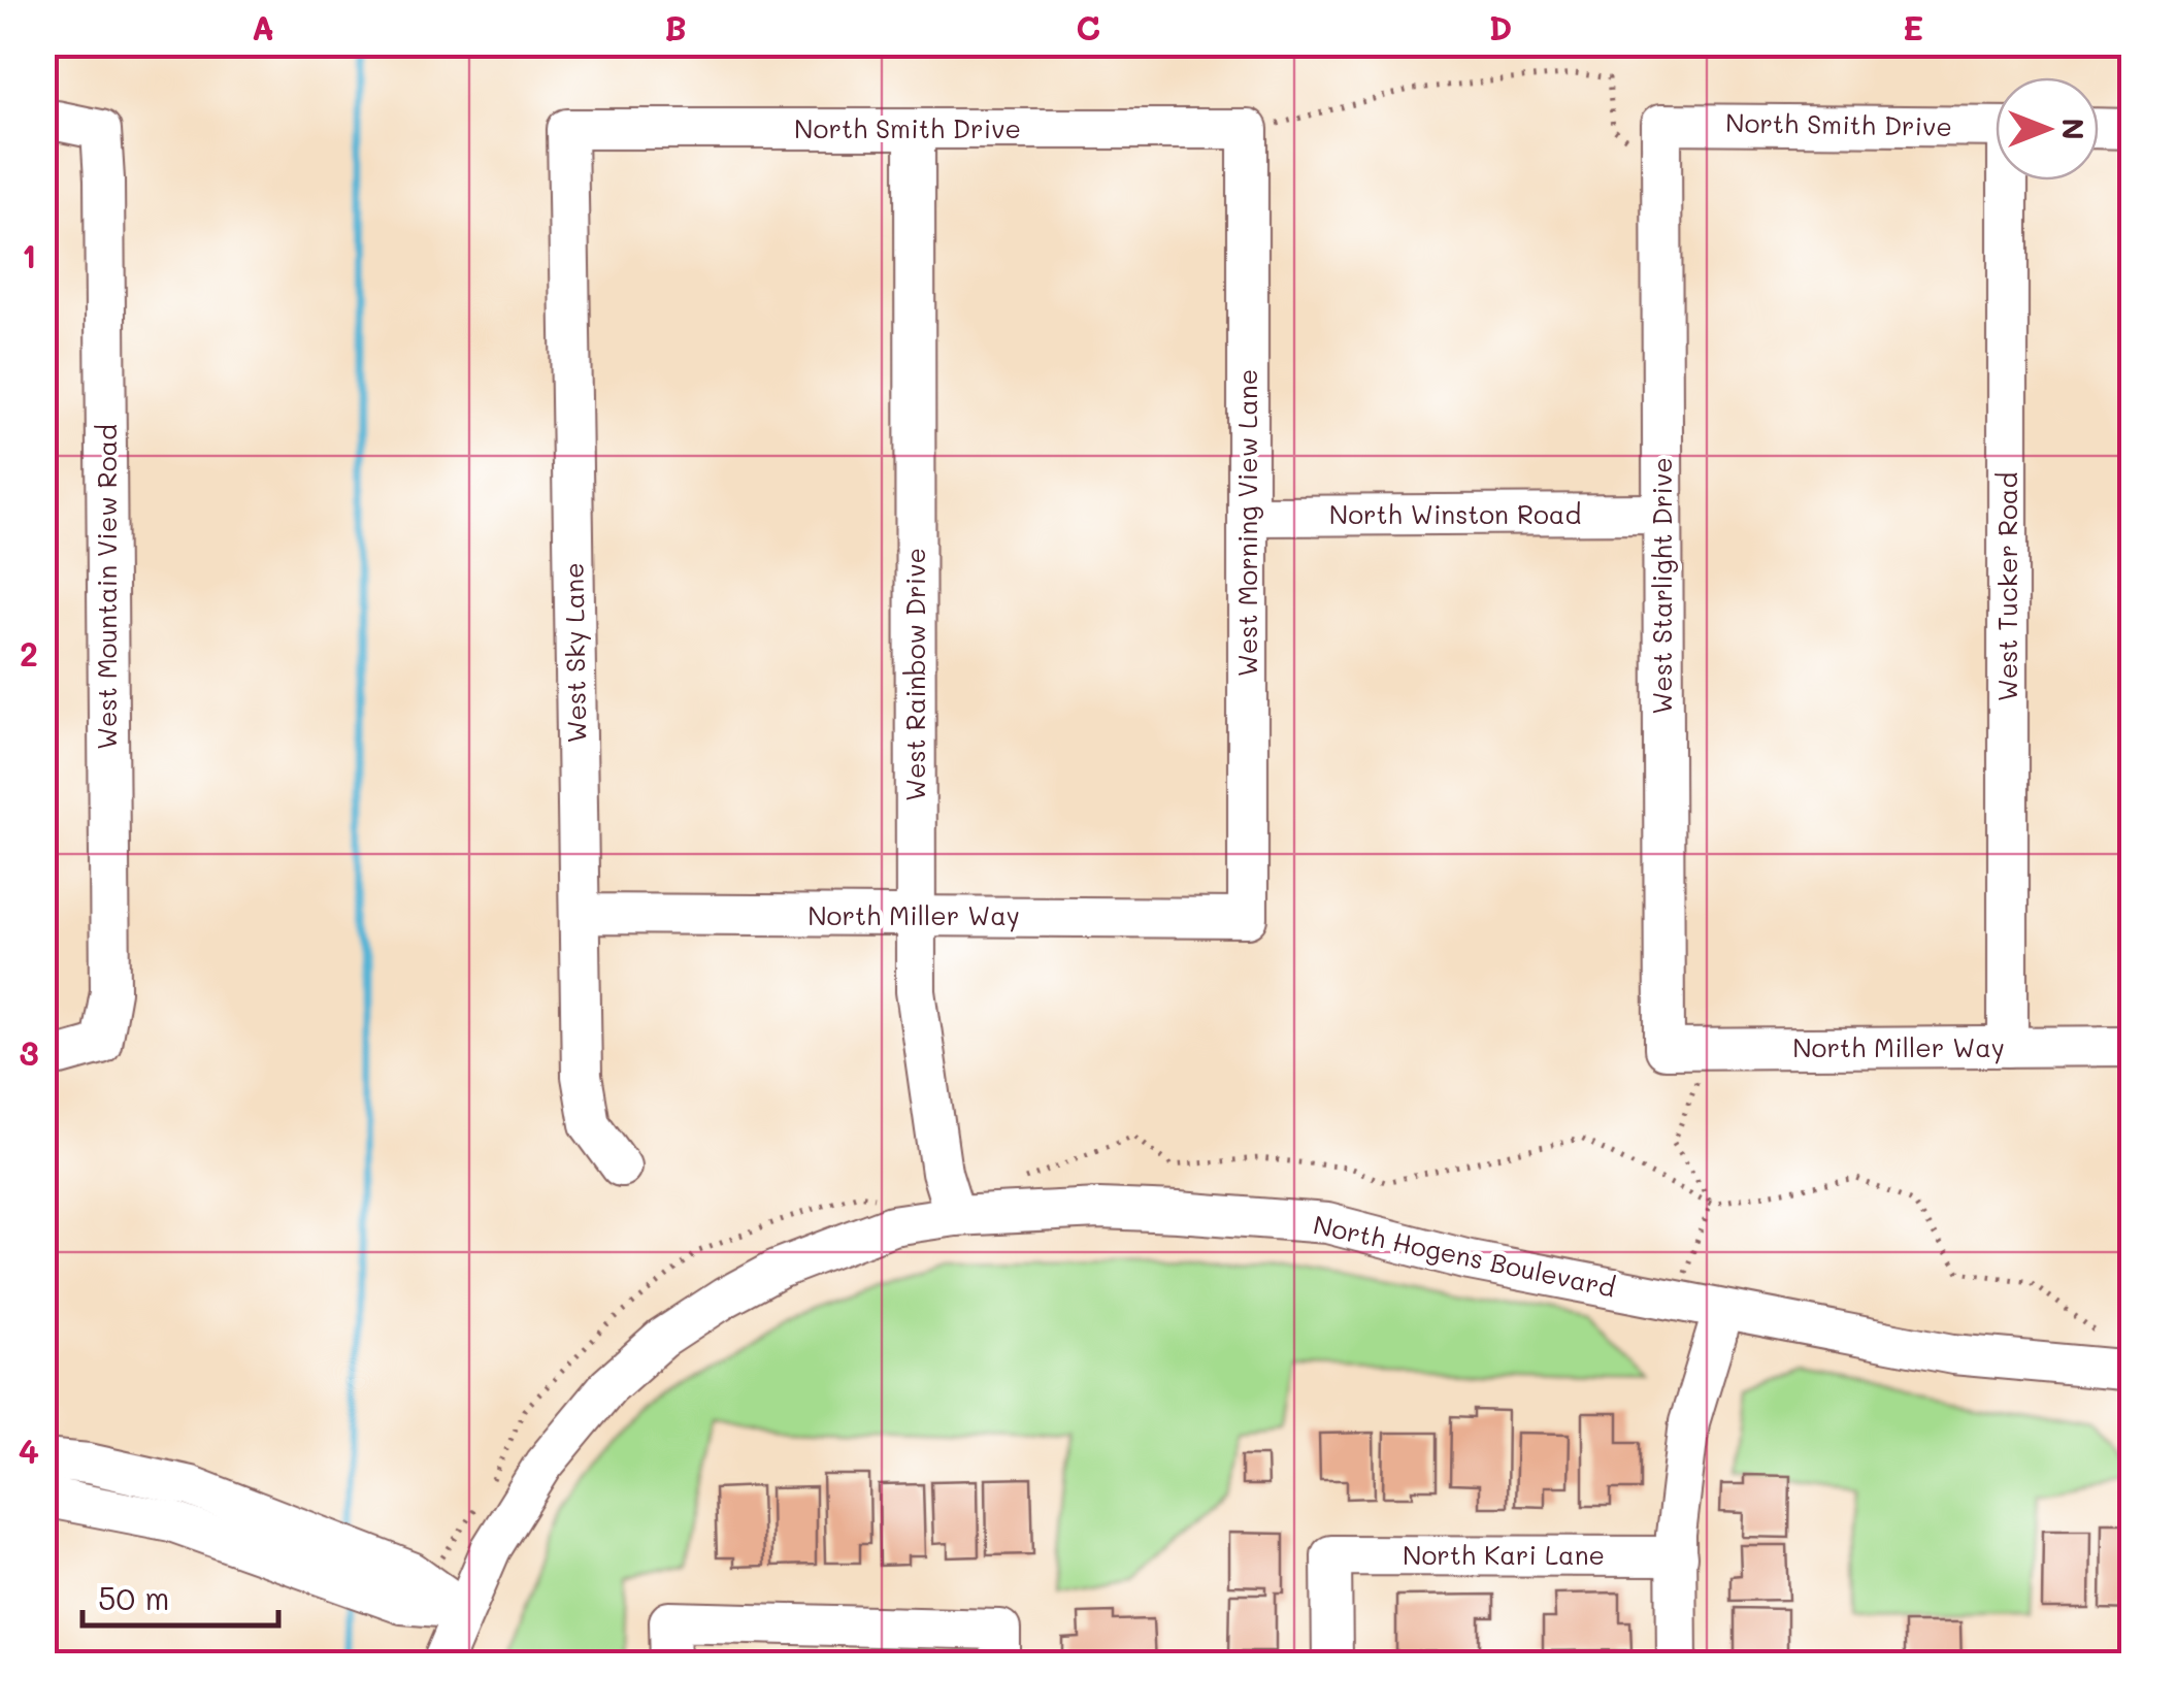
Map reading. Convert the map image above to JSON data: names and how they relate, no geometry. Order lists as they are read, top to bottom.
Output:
{
  "streets": {
    "street": [
      "North Smith Drive",
      "North Winston Road",
      "West Morning View Lane",
      "West Starlight Drive",
      "West Mountain View Road",
      "West Tucker Road",
      "West Sky Lane",
      "West Rainbow Drive",
      "North Miller Way",
      "North Hogens Boulevard",
      "North Kari Lane"
    ]
  },
  "crossings": [
    ["North Smith Drive", "West Morning View Lane"],
    ["North Smith Drive", "West Starlight Drive"],
    ["North Smith Drive", "West Sky Lane"],
    ["North Smith Drive", "West Rainbow Drive"],
    ["North Winston Road", "West Morning View Lane"],
    ["North Winston Road", "West Starlight Drive"],
    ["West Morning View Lane", "North Miller Way"],
    ["West Starlight Drive", "North Miller Way"],
    ["West Tucker Road", "North Miller Way"],
    ["West Sky Lane", "North Miller Way"],
    ["West Rainbow Drive", "North Miller Way"],
    ["West Rainbow Drive", "North Hogens Boulevard"]
  ],
  "scale_bar": "50 m",
  "north": "right",
  "grid": {
    "columns": [
      "A",
      "B",
      "C",
      "D",
      "E"
    ],
    "rows": [
      "1",
      "2",
      "3",
      "4"
    ]
  }
}
